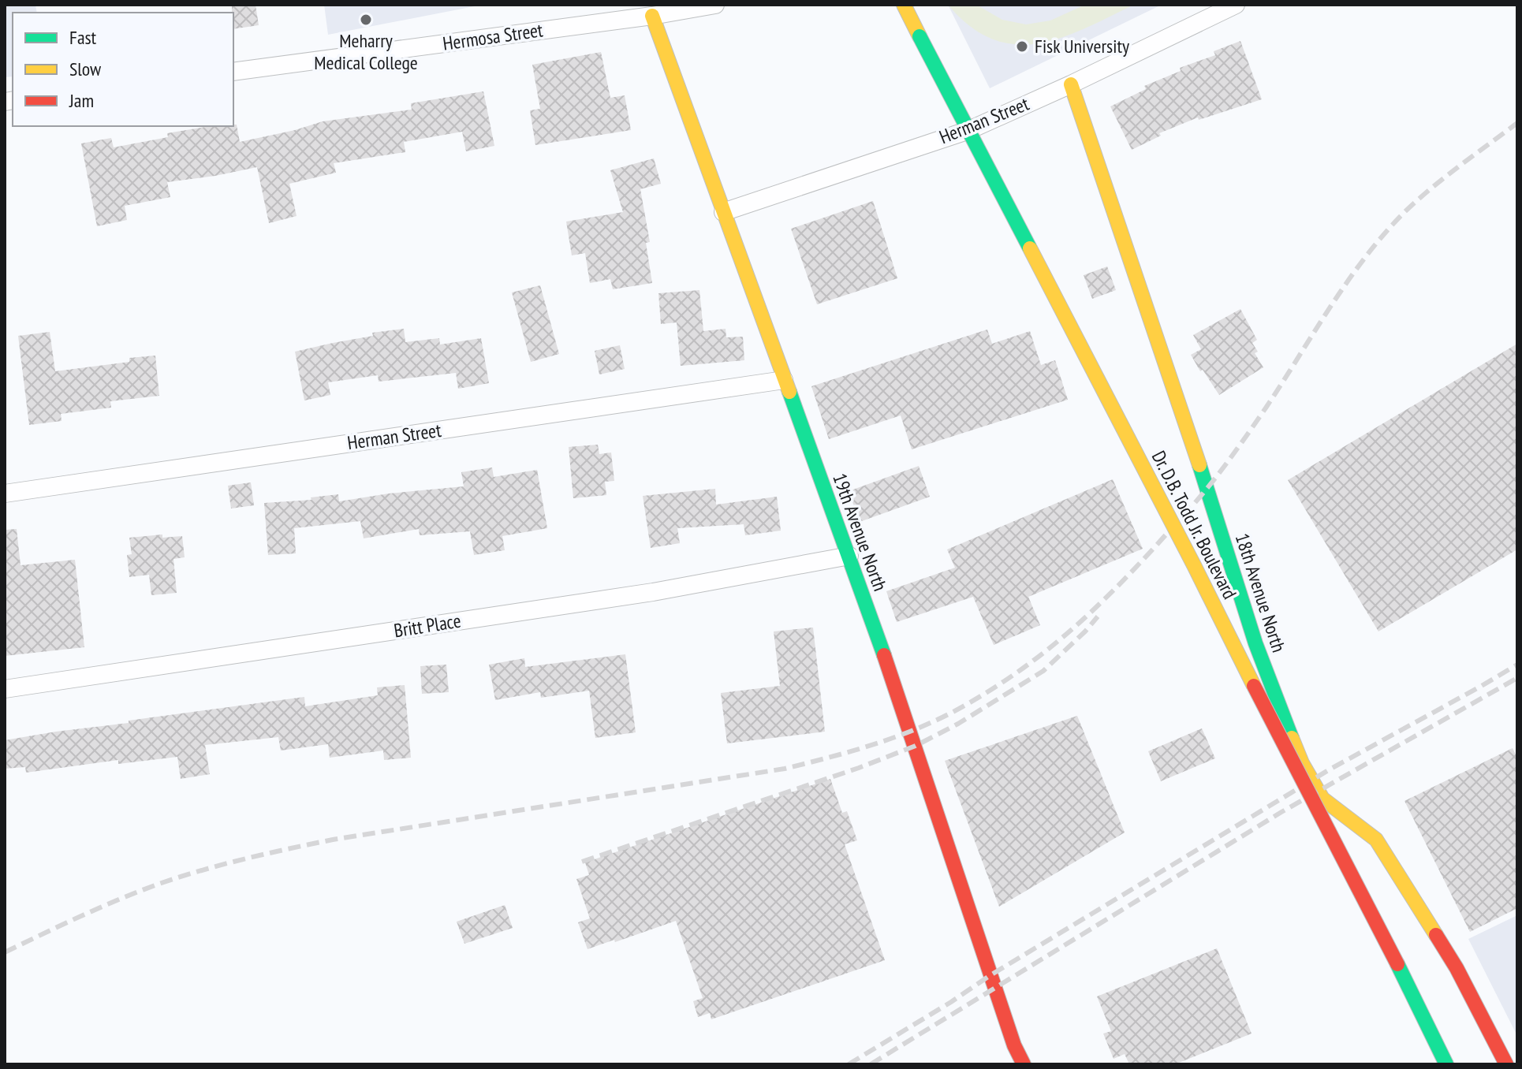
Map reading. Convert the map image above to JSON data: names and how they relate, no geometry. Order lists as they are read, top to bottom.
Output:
{
  "streets": {
    "street": [
      "Hermosa Street",
      "Herman Street",
      "Dr. D.B. Todd Jr. Boulevard",
      "19th Avenue North",
      "18th Avenue North",
      "Britt Place"
    ]
  },
  "crossings": [
    ["Hermosa Street", "19th Avenue North"],
    ["Herman Street", "19th Avenue North"],
    ["Herman Street", "18th Avenue North"],
    ["19th Avenue North", "Britt Place"]
  ],
  "places": ["Meharry Medical College", "Fisk University"],
  "legend": ["Fast", "Slow", "Jam"]
}
